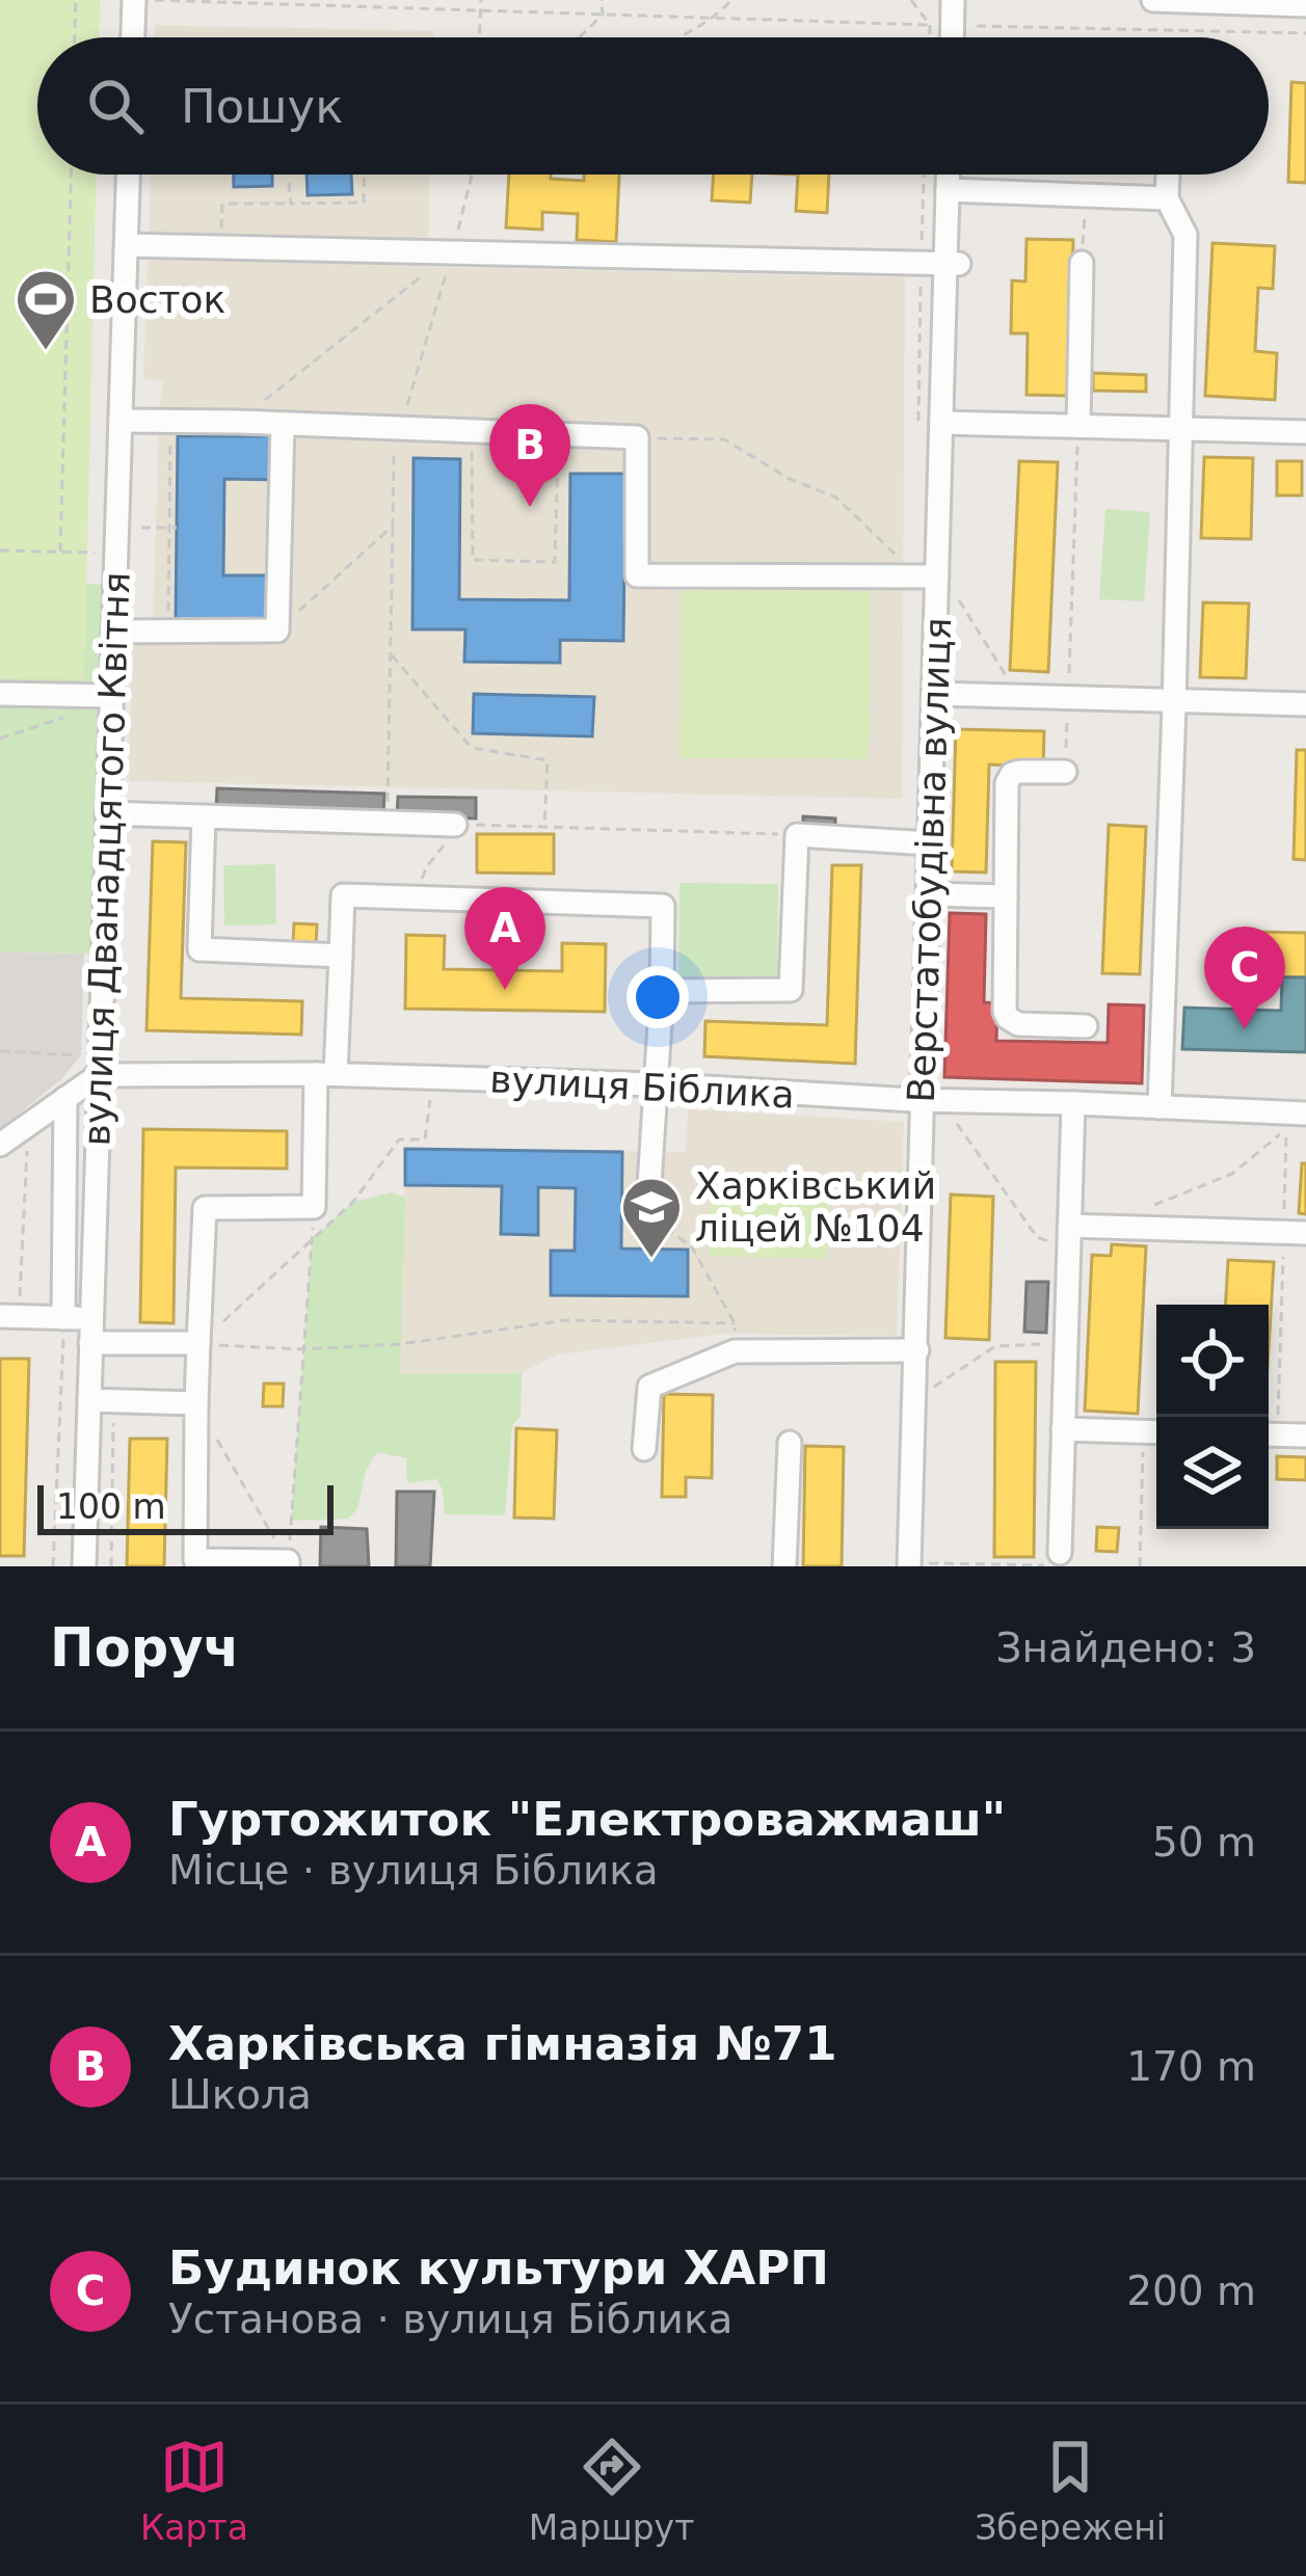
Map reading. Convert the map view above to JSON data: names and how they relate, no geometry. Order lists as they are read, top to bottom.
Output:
{
  "streets": {
    "street": ["вулиця Дванадцятого Квітня", "Верстатобудівна вулиця", "вулиця Біблика"]
  },
  "crossings": [
    ["вулиця Дванадцятого Квітня", "вулиця Біблика"],
    ["Верстатобудівна вулиця", "вулиця Біблика"]
  ],
  "places": {
    "sports": ["Восток"],
    "school or university": ["Харківський ліцей №104"]
  },
  "scale_bar": "100 m",
  "page": {
    "search": "Пошук",
    "pins": ["B", "A", "C"],
    "scale": "100 m",
    "heading": ["Поруч", "Знайдено: 3"],
    "list": [
      {
        "mark": "A",
        "name": "Гуртожиток \"Електроважмаш\"",
        "note": "Місце · вулиця Біблика",
        "value": "50 m"
      },
      {
        "mark": "B",
        "name": "Харківська гімназія №71",
        "note": "Школа",
        "value": "170 m"
      },
      {
        "mark": "C",
        "name": "Будинок культури ХАРП",
        "note": "Установа · вулиця Біблика",
        "value": "200 m"
      }
    ],
    "nav": ["Карта", "Маршрут", "Збережені"]
  }
}
